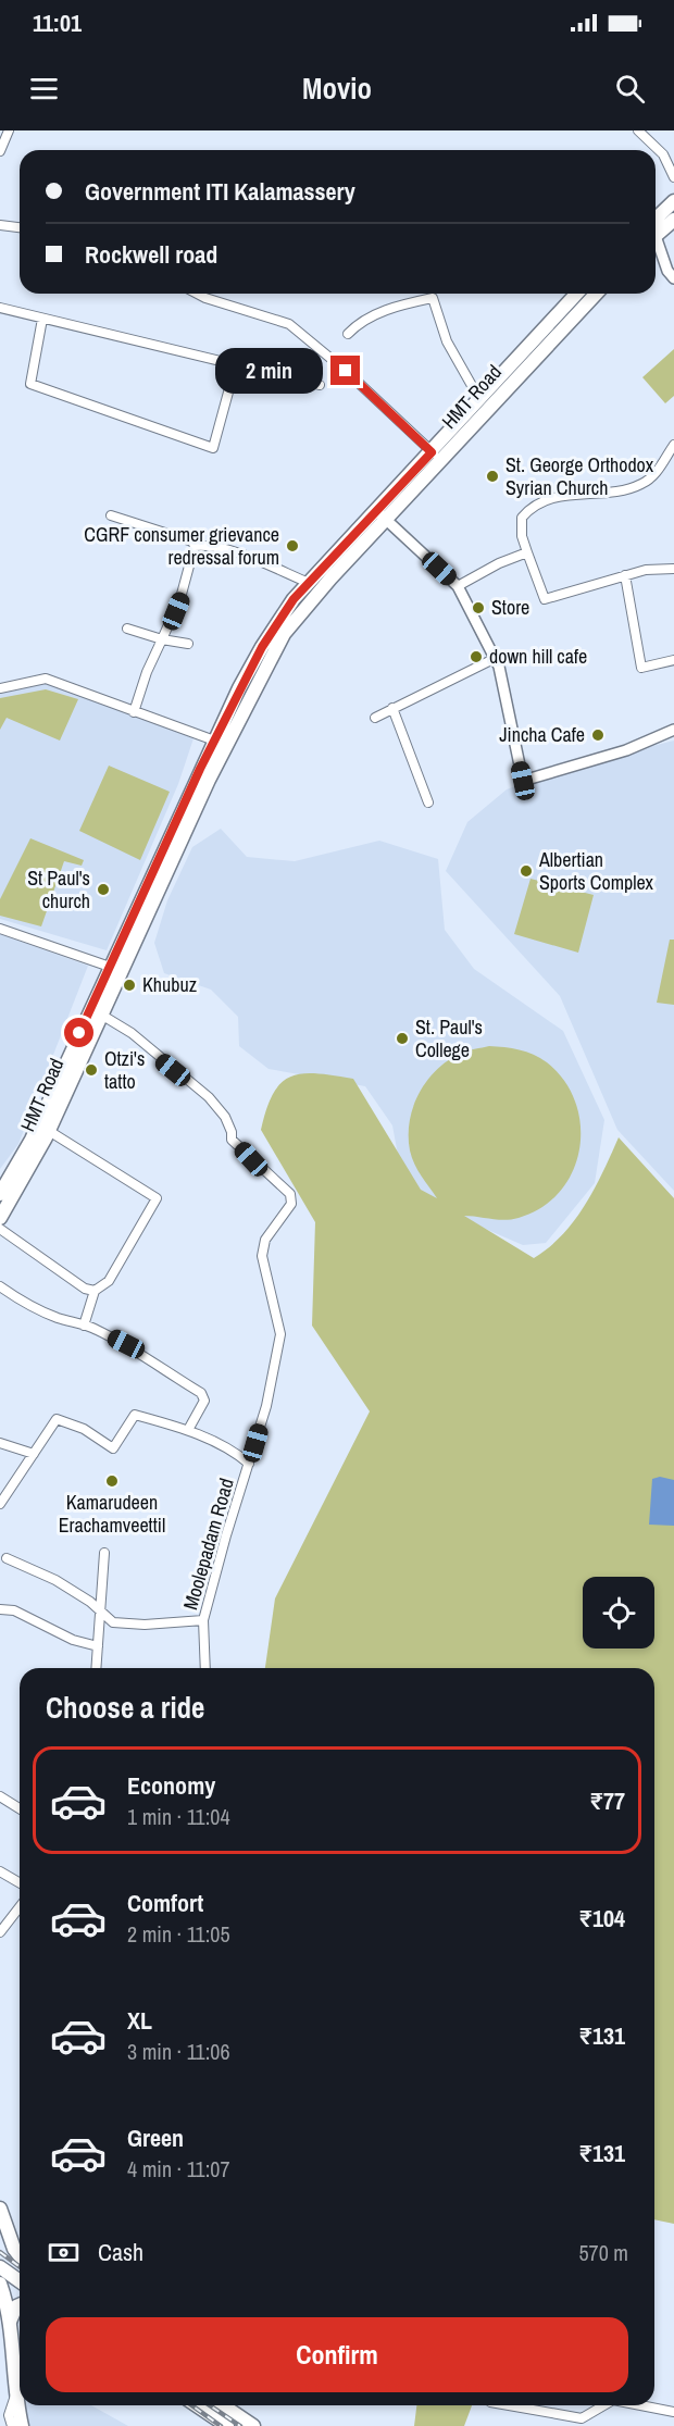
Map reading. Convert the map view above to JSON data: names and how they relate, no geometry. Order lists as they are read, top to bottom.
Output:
{
  "streets": {
    "main road": ["HMT Road"],
    "street": ["Moolepadam Road"]
  },
  "crossings": [
    ["HMT Road", "Moolepadam Road"]
  ],
  "places": [
    "St. George Orthodox Syrian Church",
    "CGRF consumer grievance redressal forum",
    "Store",
    "down hill cafe",
    "Jincha Cafe",
    "Albertian Sports Complex",
    "St Paul's church",
    "Khubuz",
    "St. Paul's College",
    "Otzi's tatto",
    "Kamarudeen Erachamveettil"
  ],
  "page": {
    "status": "11:01",
    "header": "Movio",
    "banner": ["Government ITI Kalamassery", "Rockwell road"],
    "bubble": "2 min",
    "heading": "Choose a ride",
    "list": [
      {
        "name": "Economy",
        "note": "1 min · 11:04",
        "value": "₹77"
      },
      {
        "name": "Comfort",
        "note": "2 min · 11:05",
        "value": "₹104"
      },
      {
        "name": "XL",
        "note": "3 min · 11:06",
        "value": "₹131"
      },
      {
        "name": "Green",
        "note": "4 min · 11:07",
        "value": "₹131"
      }
    ],
    "pay": ["Cash", "570 m"],
    "buttons": "Confirm"
  }
}
